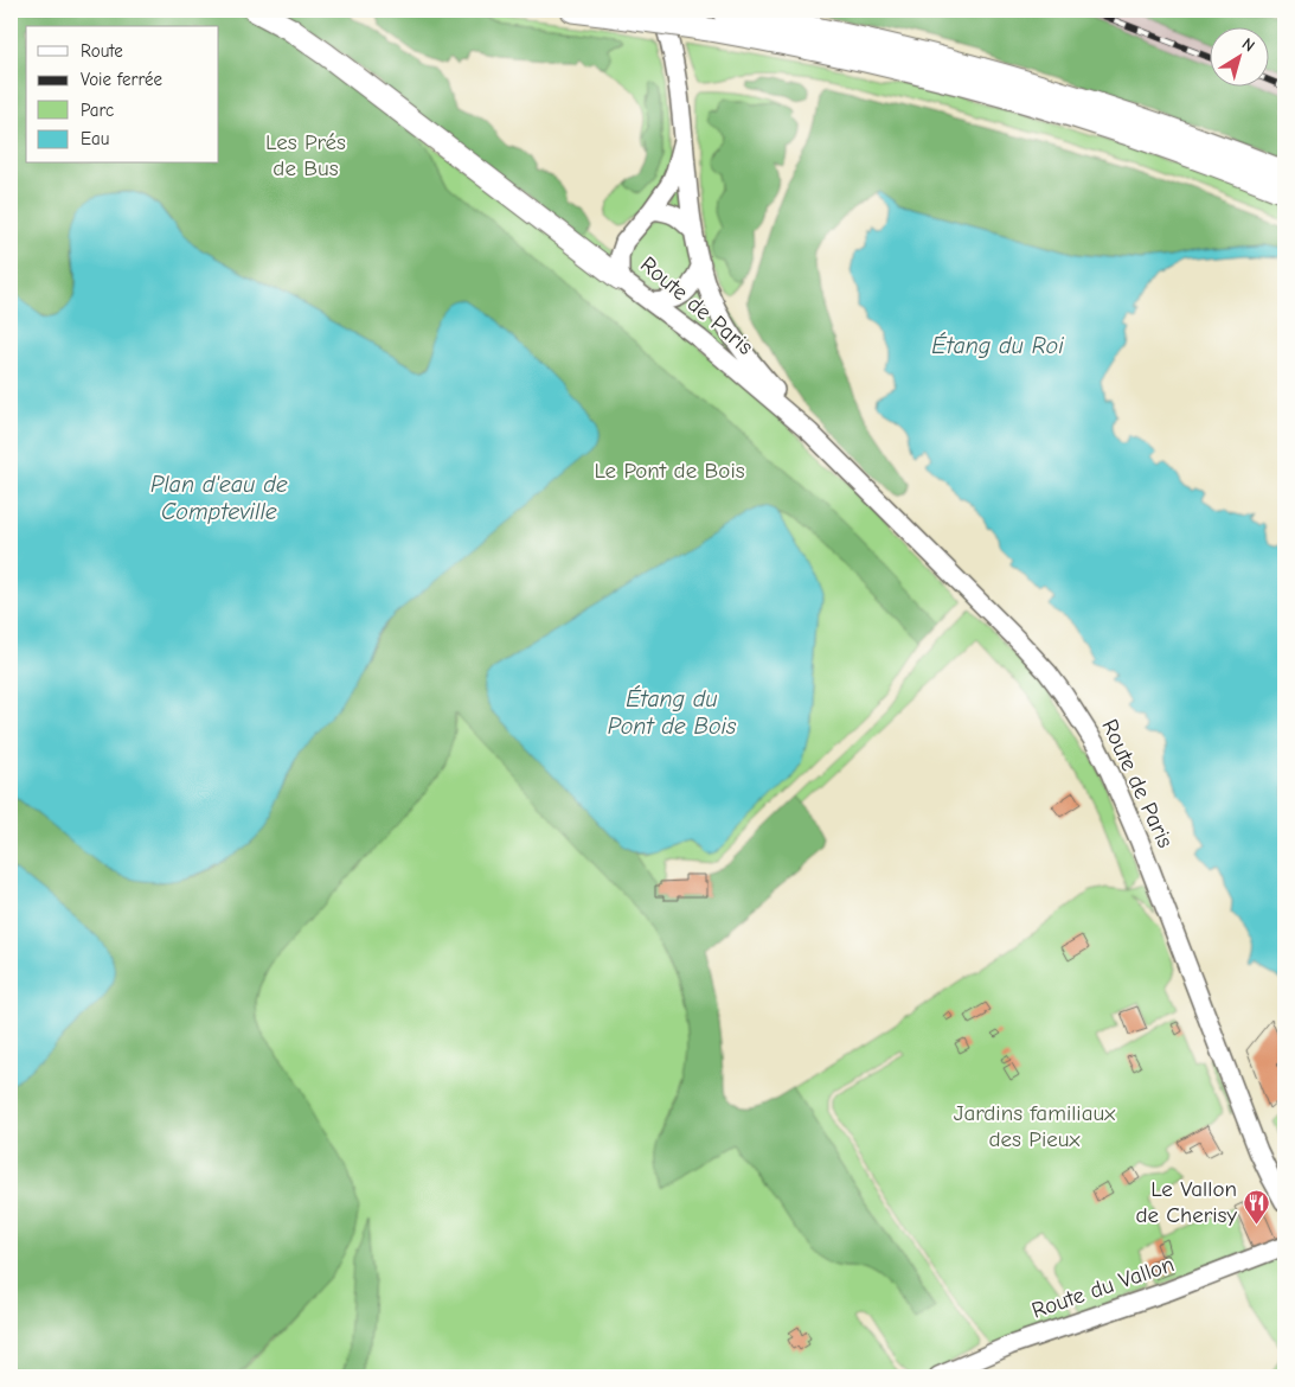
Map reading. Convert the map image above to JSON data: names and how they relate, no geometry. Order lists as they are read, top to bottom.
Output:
{
  "streets": {
    "street": ["Route de Paris", "Route du Vallon"]
  },
  "water": ["Étang du Roi", "Plan d'eau de Compteville", "Étang du Pont de Bois"],
  "parks": ["Les Prés de Bus", "Le Pont de Bois", "Jardins familiaux des Pieux"],
  "places": {
    "restaurant": ["Le Vallon de Cherisy"]
  },
  "legend": [
    "Route",
    "Voie ferrée",
    "Parc",
    "Eau"
  ],
  "north": "top right"
}
